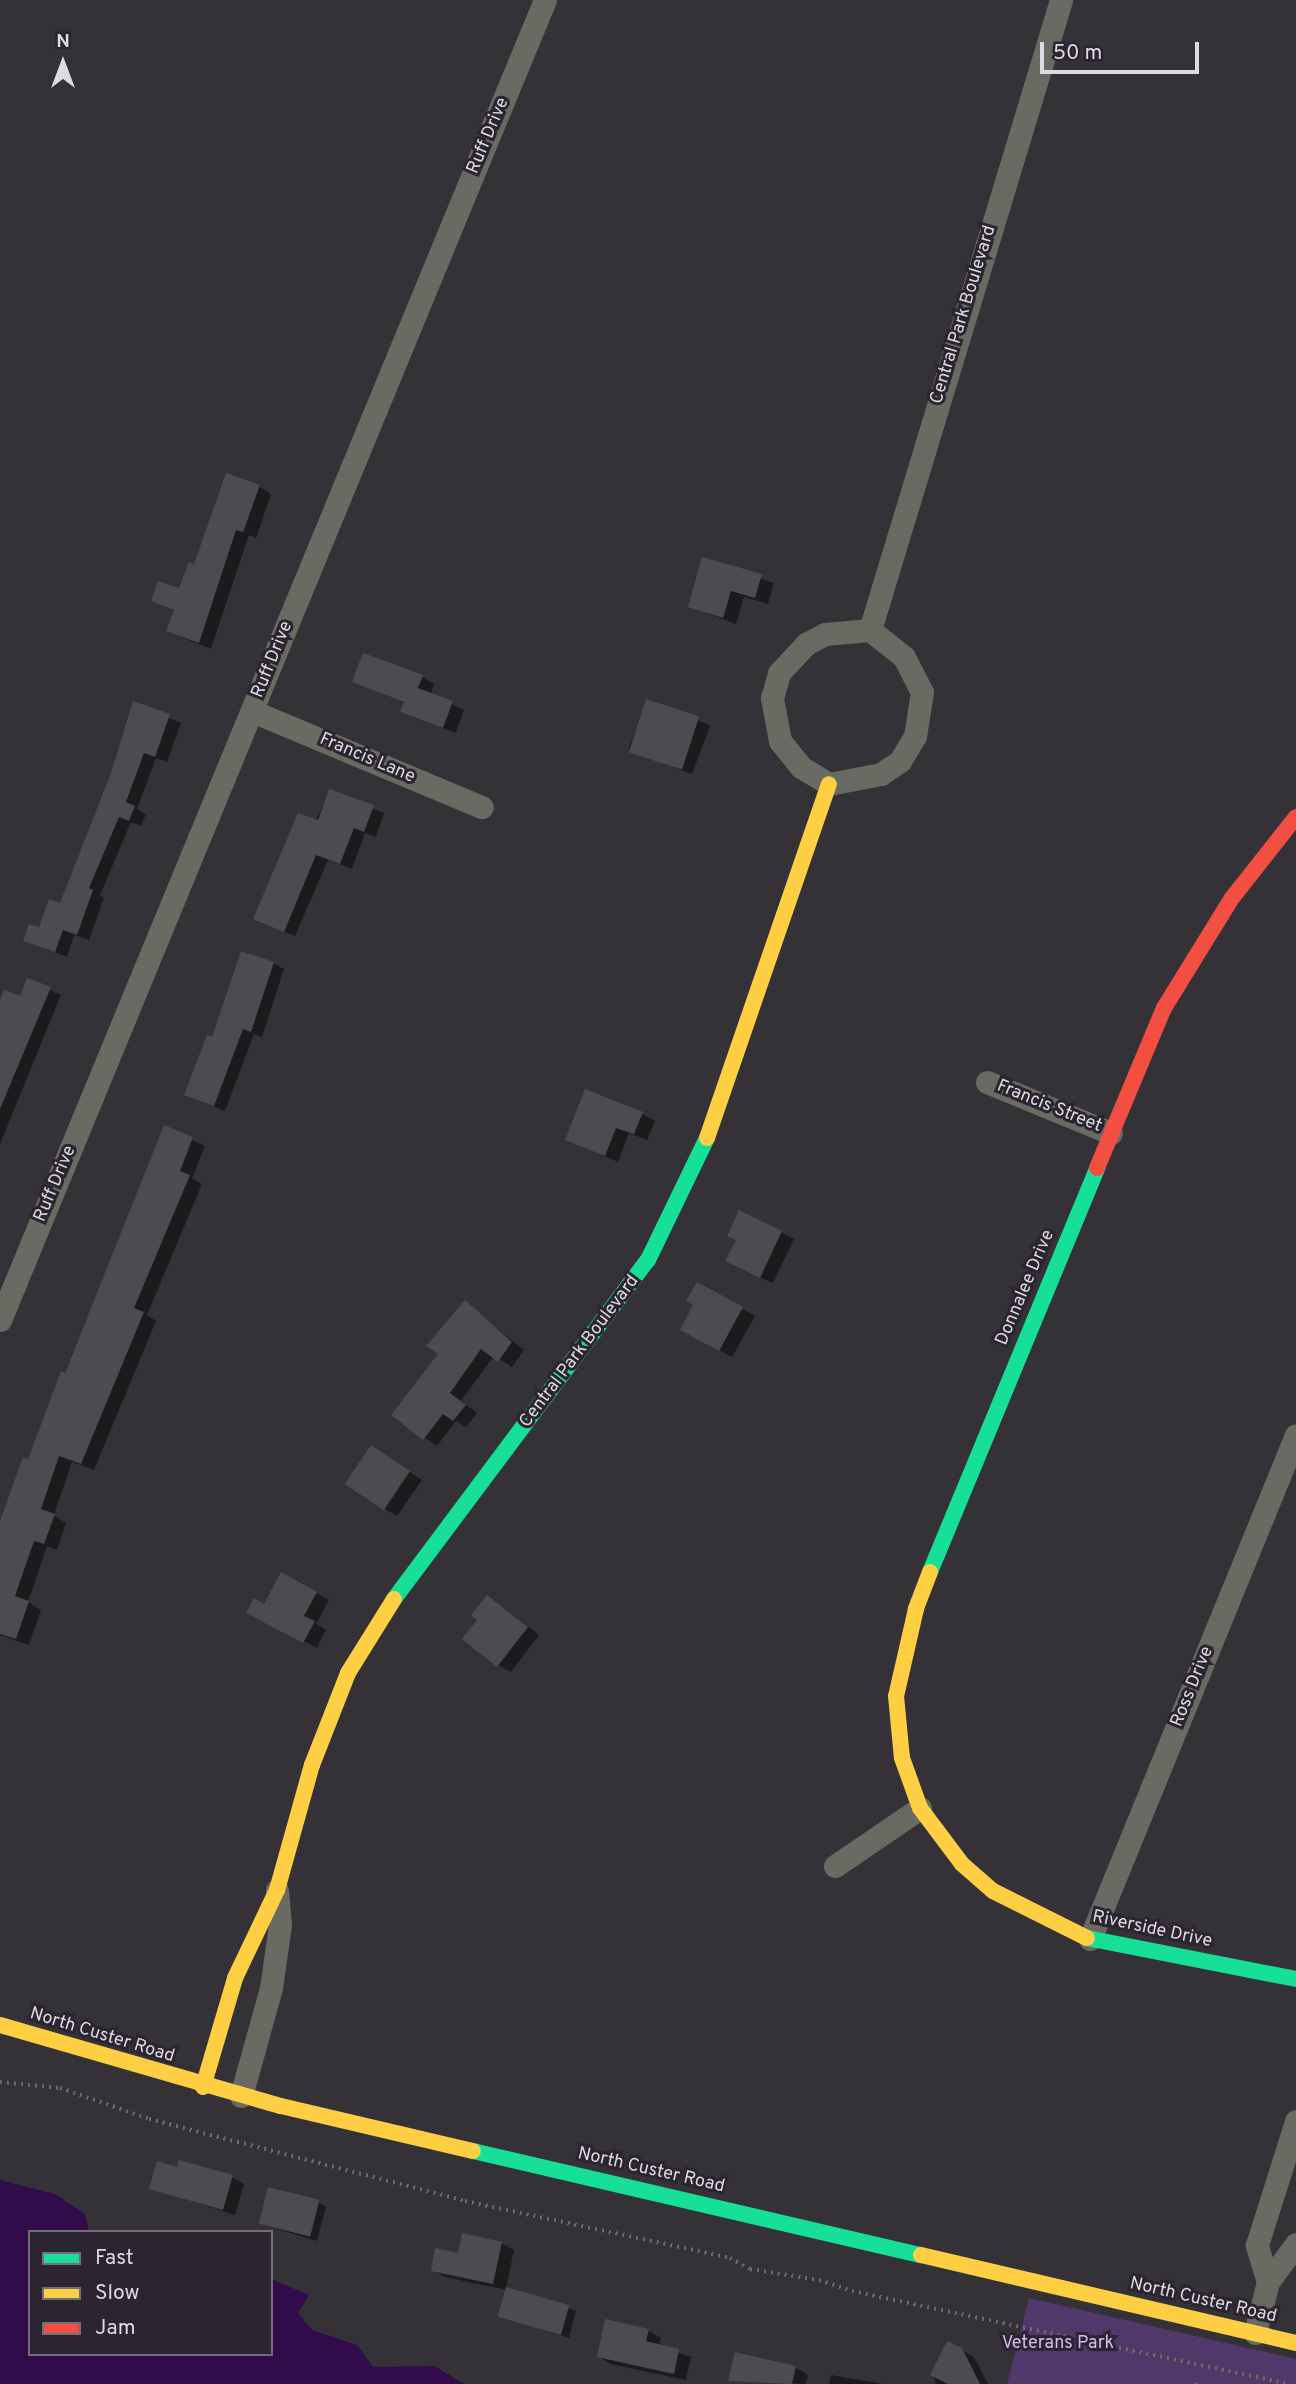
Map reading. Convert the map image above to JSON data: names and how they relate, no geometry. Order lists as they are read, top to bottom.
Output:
{
  "streets": {
    "street": [
      "Ruff Drive",
      "Central Park Boulevard",
      "Francis Lane",
      "Francis Street",
      "Donnalee Drive",
      "Ross Drive",
      "Riverside Drive",
      "North Custer Road"
    ]
  },
  "crossings": [
    ["Ruff Drive", "Francis Lane"],
    ["Central Park Boulevard", "North Custer Road"],
    ["Francis Street", "Donnalee Drive"],
    ["Donnalee Drive", "Riverside Drive"],
    ["Ross Drive", "Riverside Drive"]
  ],
  "parks": ["Veterans Park"],
  "legend": ["Fast", "Slow", "Jam"],
  "scale_bar": "50 m",
  "north": "top"
}
